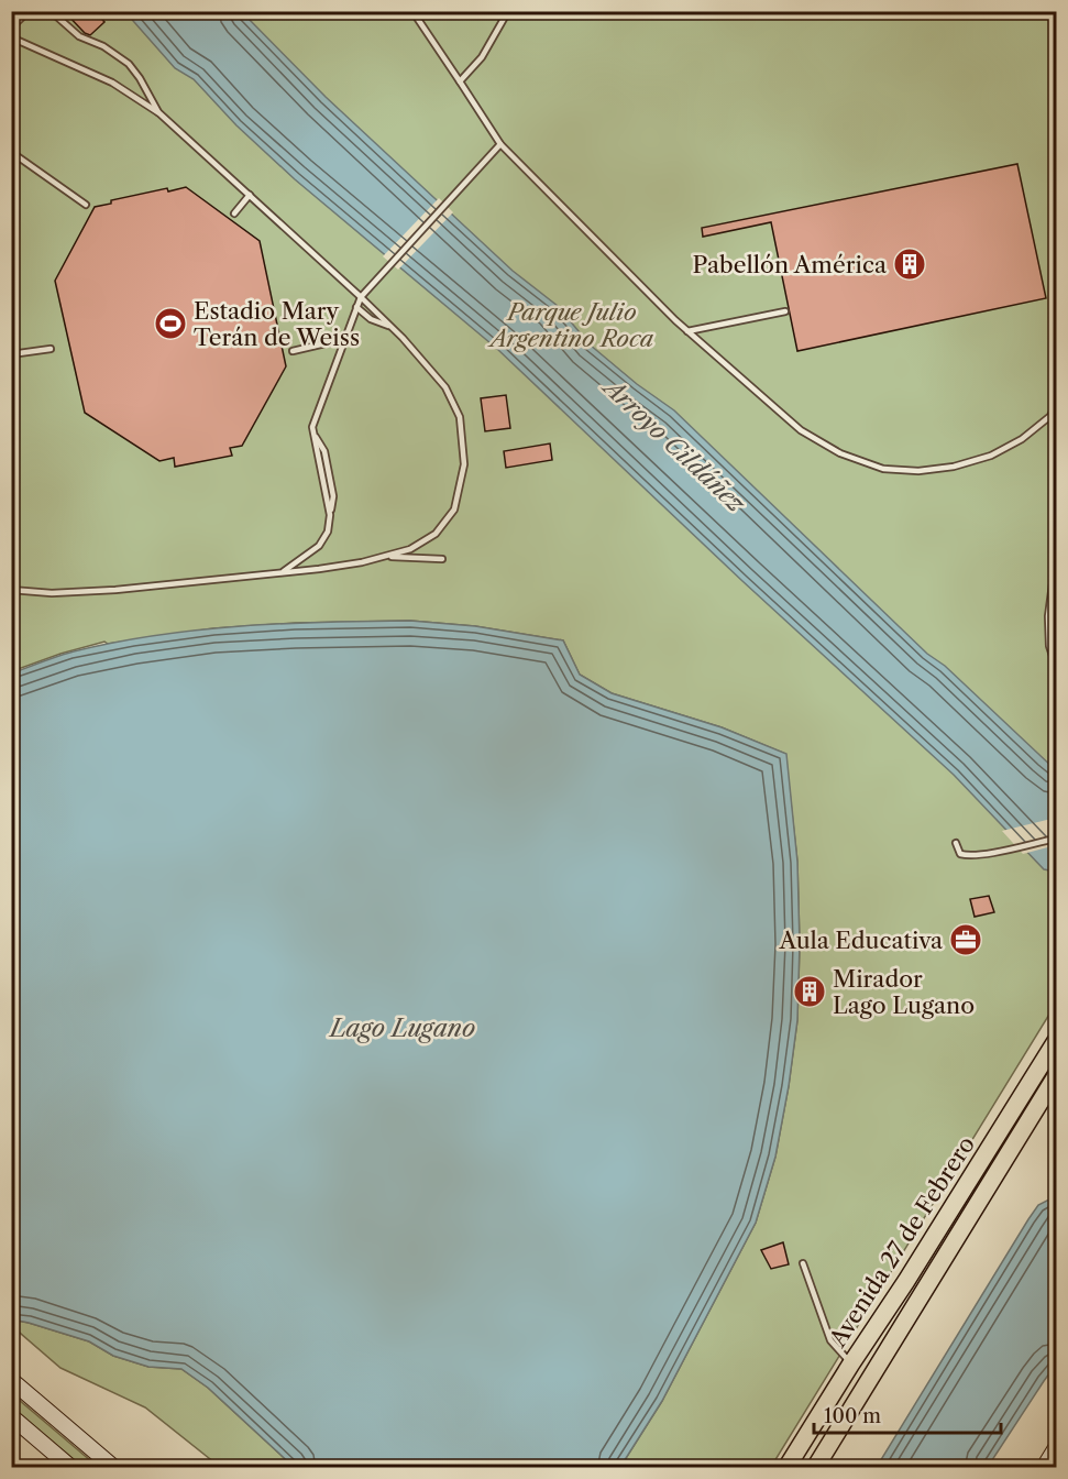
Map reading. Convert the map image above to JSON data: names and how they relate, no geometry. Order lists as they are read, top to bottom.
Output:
{
  "streets": {
    "main road": ["Avenida 27 de Febrero"]
  },
  "water": ["Arroyo Cildáñez", "Lago Lugano"],
  "parks": ["Parque Julio Argentino Roca"],
  "places": {
    "building": ["Pabellón América", "Mirador Lago Lugano"],
    "sports": ["Estadio Mary Terán de Weiss"],
    "office": ["Aula Educativa"]
  },
  "scale_bar": "100 m"
}
